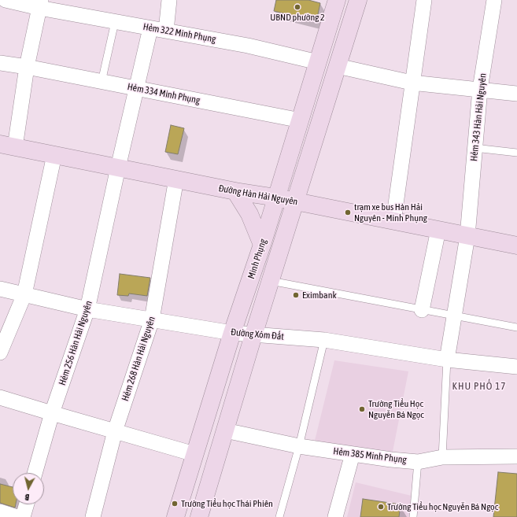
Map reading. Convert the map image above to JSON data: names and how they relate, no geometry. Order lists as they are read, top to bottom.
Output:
{
  "streets": {
    "main road": ["Đường Hàn Hải Nguyên", "Minh Phụng"],
    "street": [
      "Hẻm 322 Minh Phụng",
      "Hẻm 334 Minh Phụng",
      "Hẻm 343 Hàn Hải Nguyên",
      "Đường Xóm Đất",
      "Hẻm 256 Hàn Hải Nguyên",
      "Hẻm 268 Hàn Hải Nguyên",
      "Hẻm 385 Minh Phụng"
    ]
  },
  "crossings": [
    ["Hẻm 322 Minh Phụng", "Minh Phụng"],
    ["Hẻm 322 Minh Phụng", "Hẻm 256 Hàn Hải Nguyên"],
    ["Hẻm 334 Minh Phụng", "Minh Phụng"],
    ["Hẻm 334 Minh Phụng", "Hẻm 256 Hàn Hải Nguyên"],
    ["Hẻm 343 Hàn Hải Nguyên", "Đường Hàn Hải Nguyên"],
    ["Hẻm 343 Hàn Hải Nguyên", "Đường Xóm Đất"],
    ["Đường Hàn Hải Nguyên", "Minh Phụng"],
    ["Đường Hàn Hải Nguyên", "Hẻm 256 Hàn Hải Nguyên"],
    ["Đường Hàn Hải Nguyên", "Hẻm 268 Hàn Hải Nguyên"],
    ["Minh Phụng", "Đường Xóm Đất"],
    ["Minh Phụng", "Hẻm 385 Minh Phụng"],
    ["Đường Xóm Đất", "Hẻm 256 Hàn Hải Nguyên"],
    ["Đường Xóm Đất", "Hẻm 268 Hàn Hải Nguyên"]
  ],
  "districts": ["KHU PHỐ 17"],
  "places": [
    "UBND phường 2",
    "trạm xe bus Hàn Hải Nguyên - Minh Phụng",
    "Eximbank",
    "Trường Tiểu Học Nguyễn Bá Ngọc",
    "Trường Tiểu học Thái Phiên",
    "Trường Tiểu học Nguyễn Bá Ngọc"
  ],
  "north": "bottom"
}
